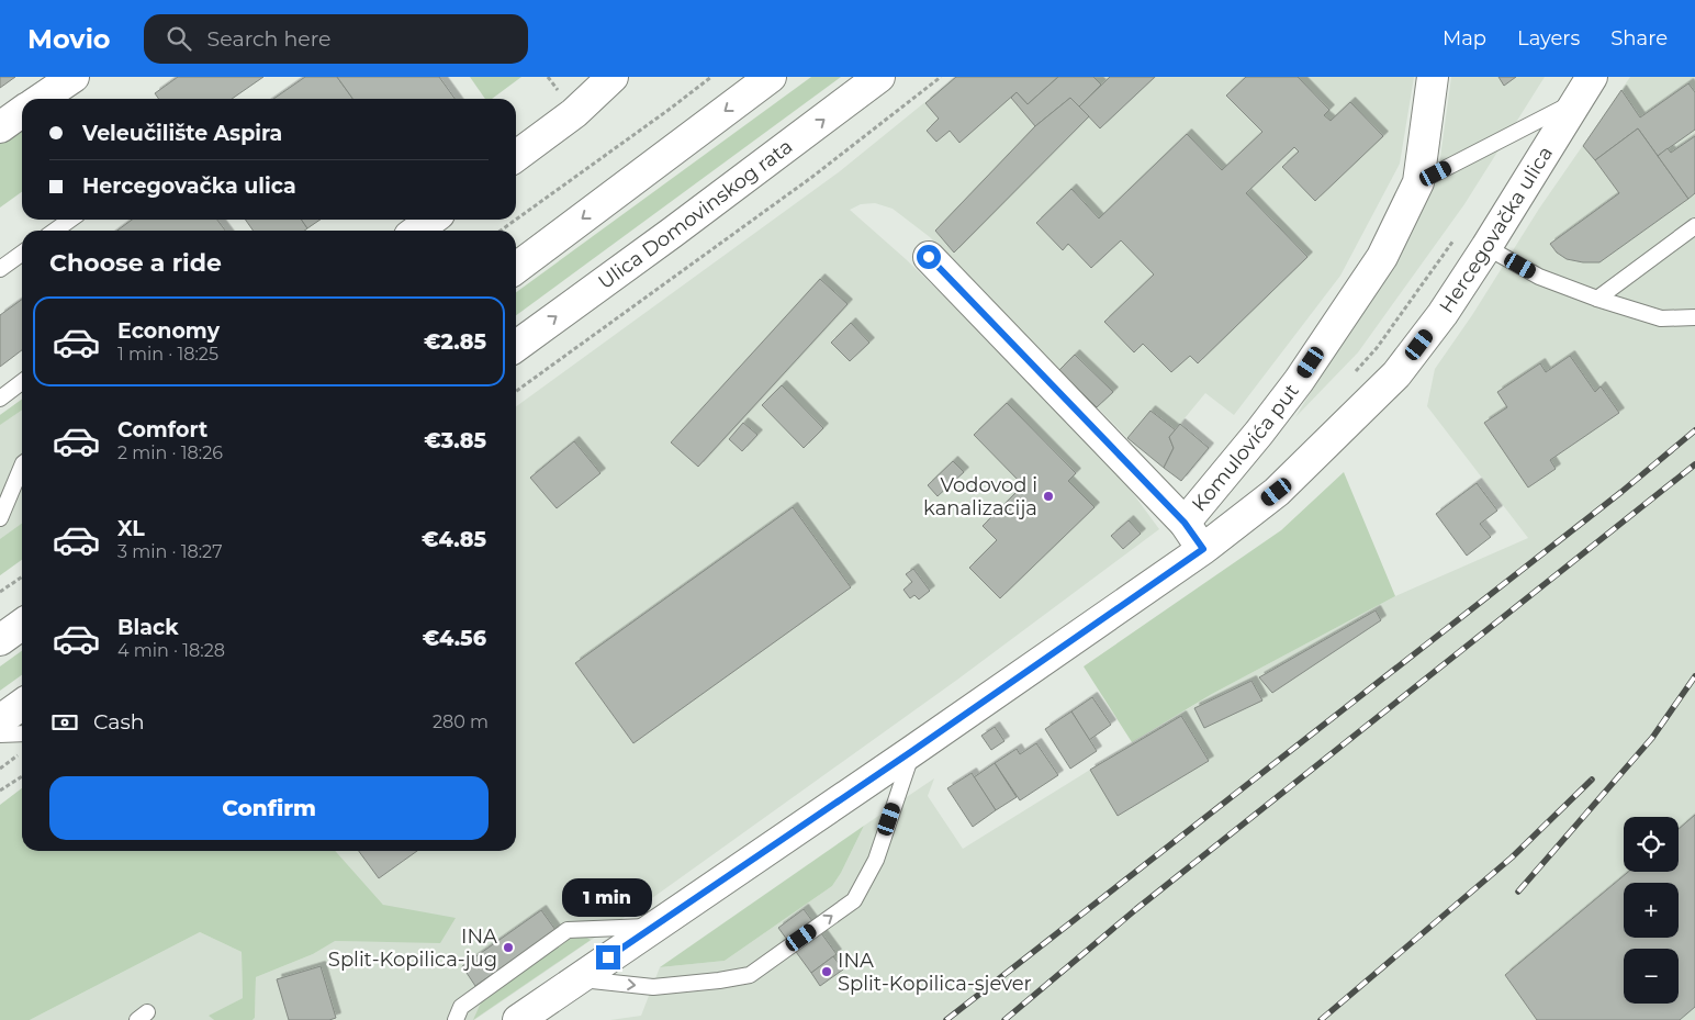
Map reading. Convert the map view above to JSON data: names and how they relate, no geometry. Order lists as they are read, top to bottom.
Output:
{
  "streets": {
    "street": ["Ulica Domovinskog rata", "Hercegovačka ulica", "Komulovića put"]
  },
  "places": ["Vodovod i kanalizacija", "INA Split-Kopilica-jug", "INA Split-Kopilica-sjever"],
  "page": {
    "header": "Movio",
    "search": "Search here",
    "nav": ["Map", "Layers", "Share"],
    "banner": ["Veleučilište Aspira", "Hercegovačka ulica"],
    "heading": "Choose a ride",
    "list": [
      {
        "name": "Economy",
        "note": "1 min · 18:25",
        "value": "€2.85"
      },
      {
        "name": "Comfort",
        "note": "2 min · 18:26",
        "value": "€3.85"
      },
      {
        "name": "XL",
        "note": "3 min · 18:27",
        "value": "€4.85"
      },
      {
        "name": "Black",
        "note": "4 min · 18:28",
        "value": "€4.56"
      }
    ],
    "pay": ["Cash", "280 m"],
    "buttons": "Confirm",
    "map_buttons": ["+", "−"],
    "bubble": "1 min"
  }
}
